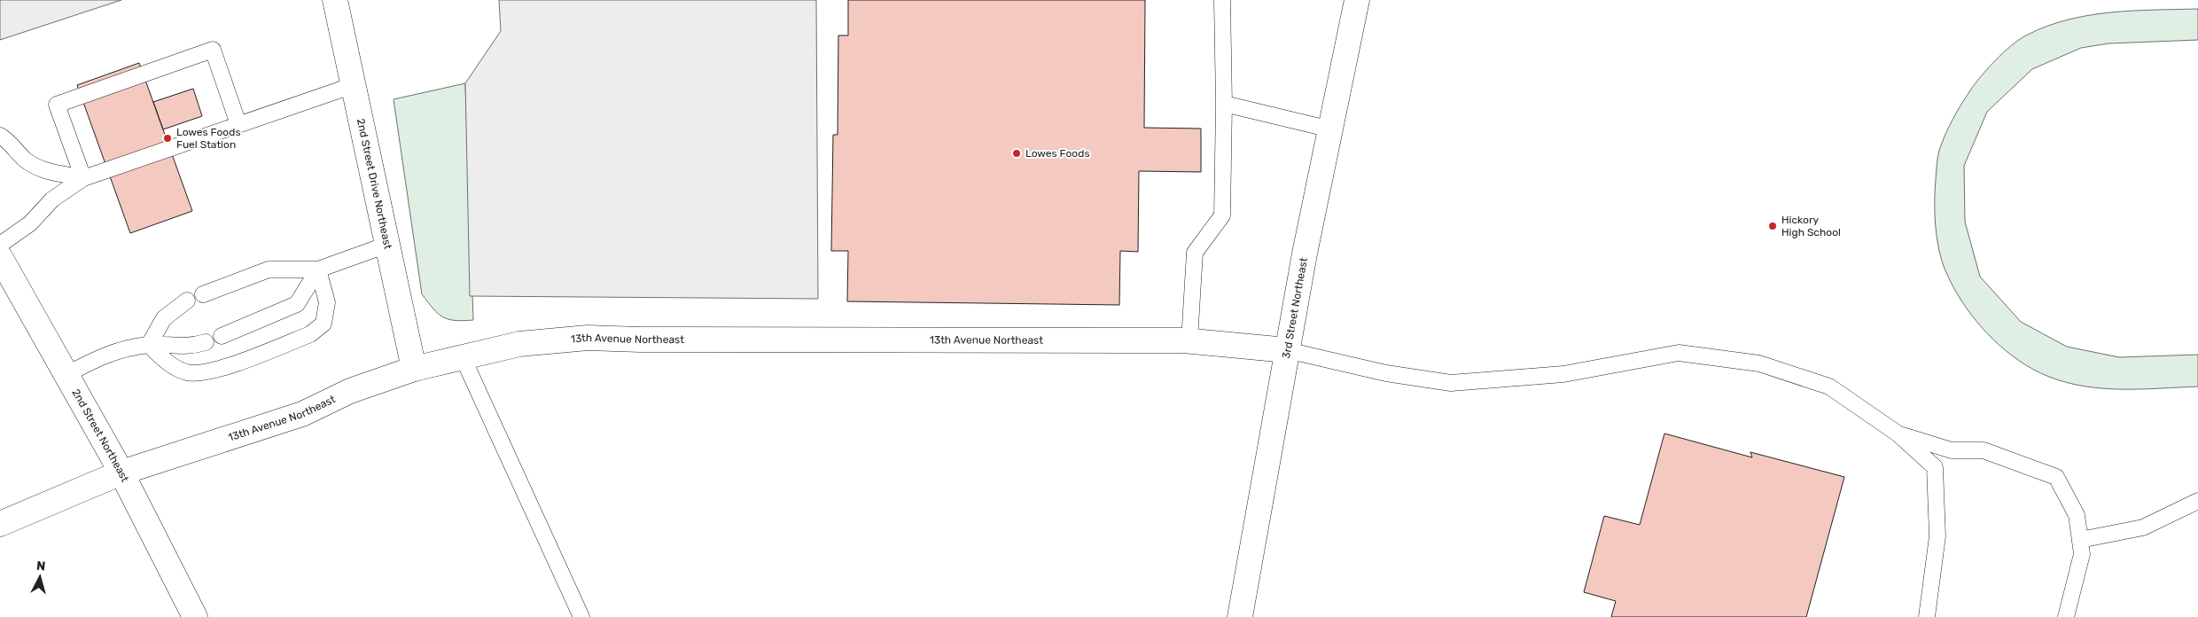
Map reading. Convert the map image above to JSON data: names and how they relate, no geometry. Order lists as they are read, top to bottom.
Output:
{
  "streets": {
    "street": [
      "2nd Street Drive Northeast",
      "3rd Street Northeast",
      "13th Avenue Northeast",
      "2nd Street Northeast"
    ]
  },
  "crossings": [
    ["2nd Street Drive Northeast", "13th Avenue Northeast"],
    ["3rd Street Northeast", "13th Avenue Northeast"],
    ["13th Avenue Northeast", "2nd Street Northeast"]
  ],
  "places": ["Lowes Foods Fuel Station", "Lowes Foods", "Hickory High School"],
  "north": "top"
}
